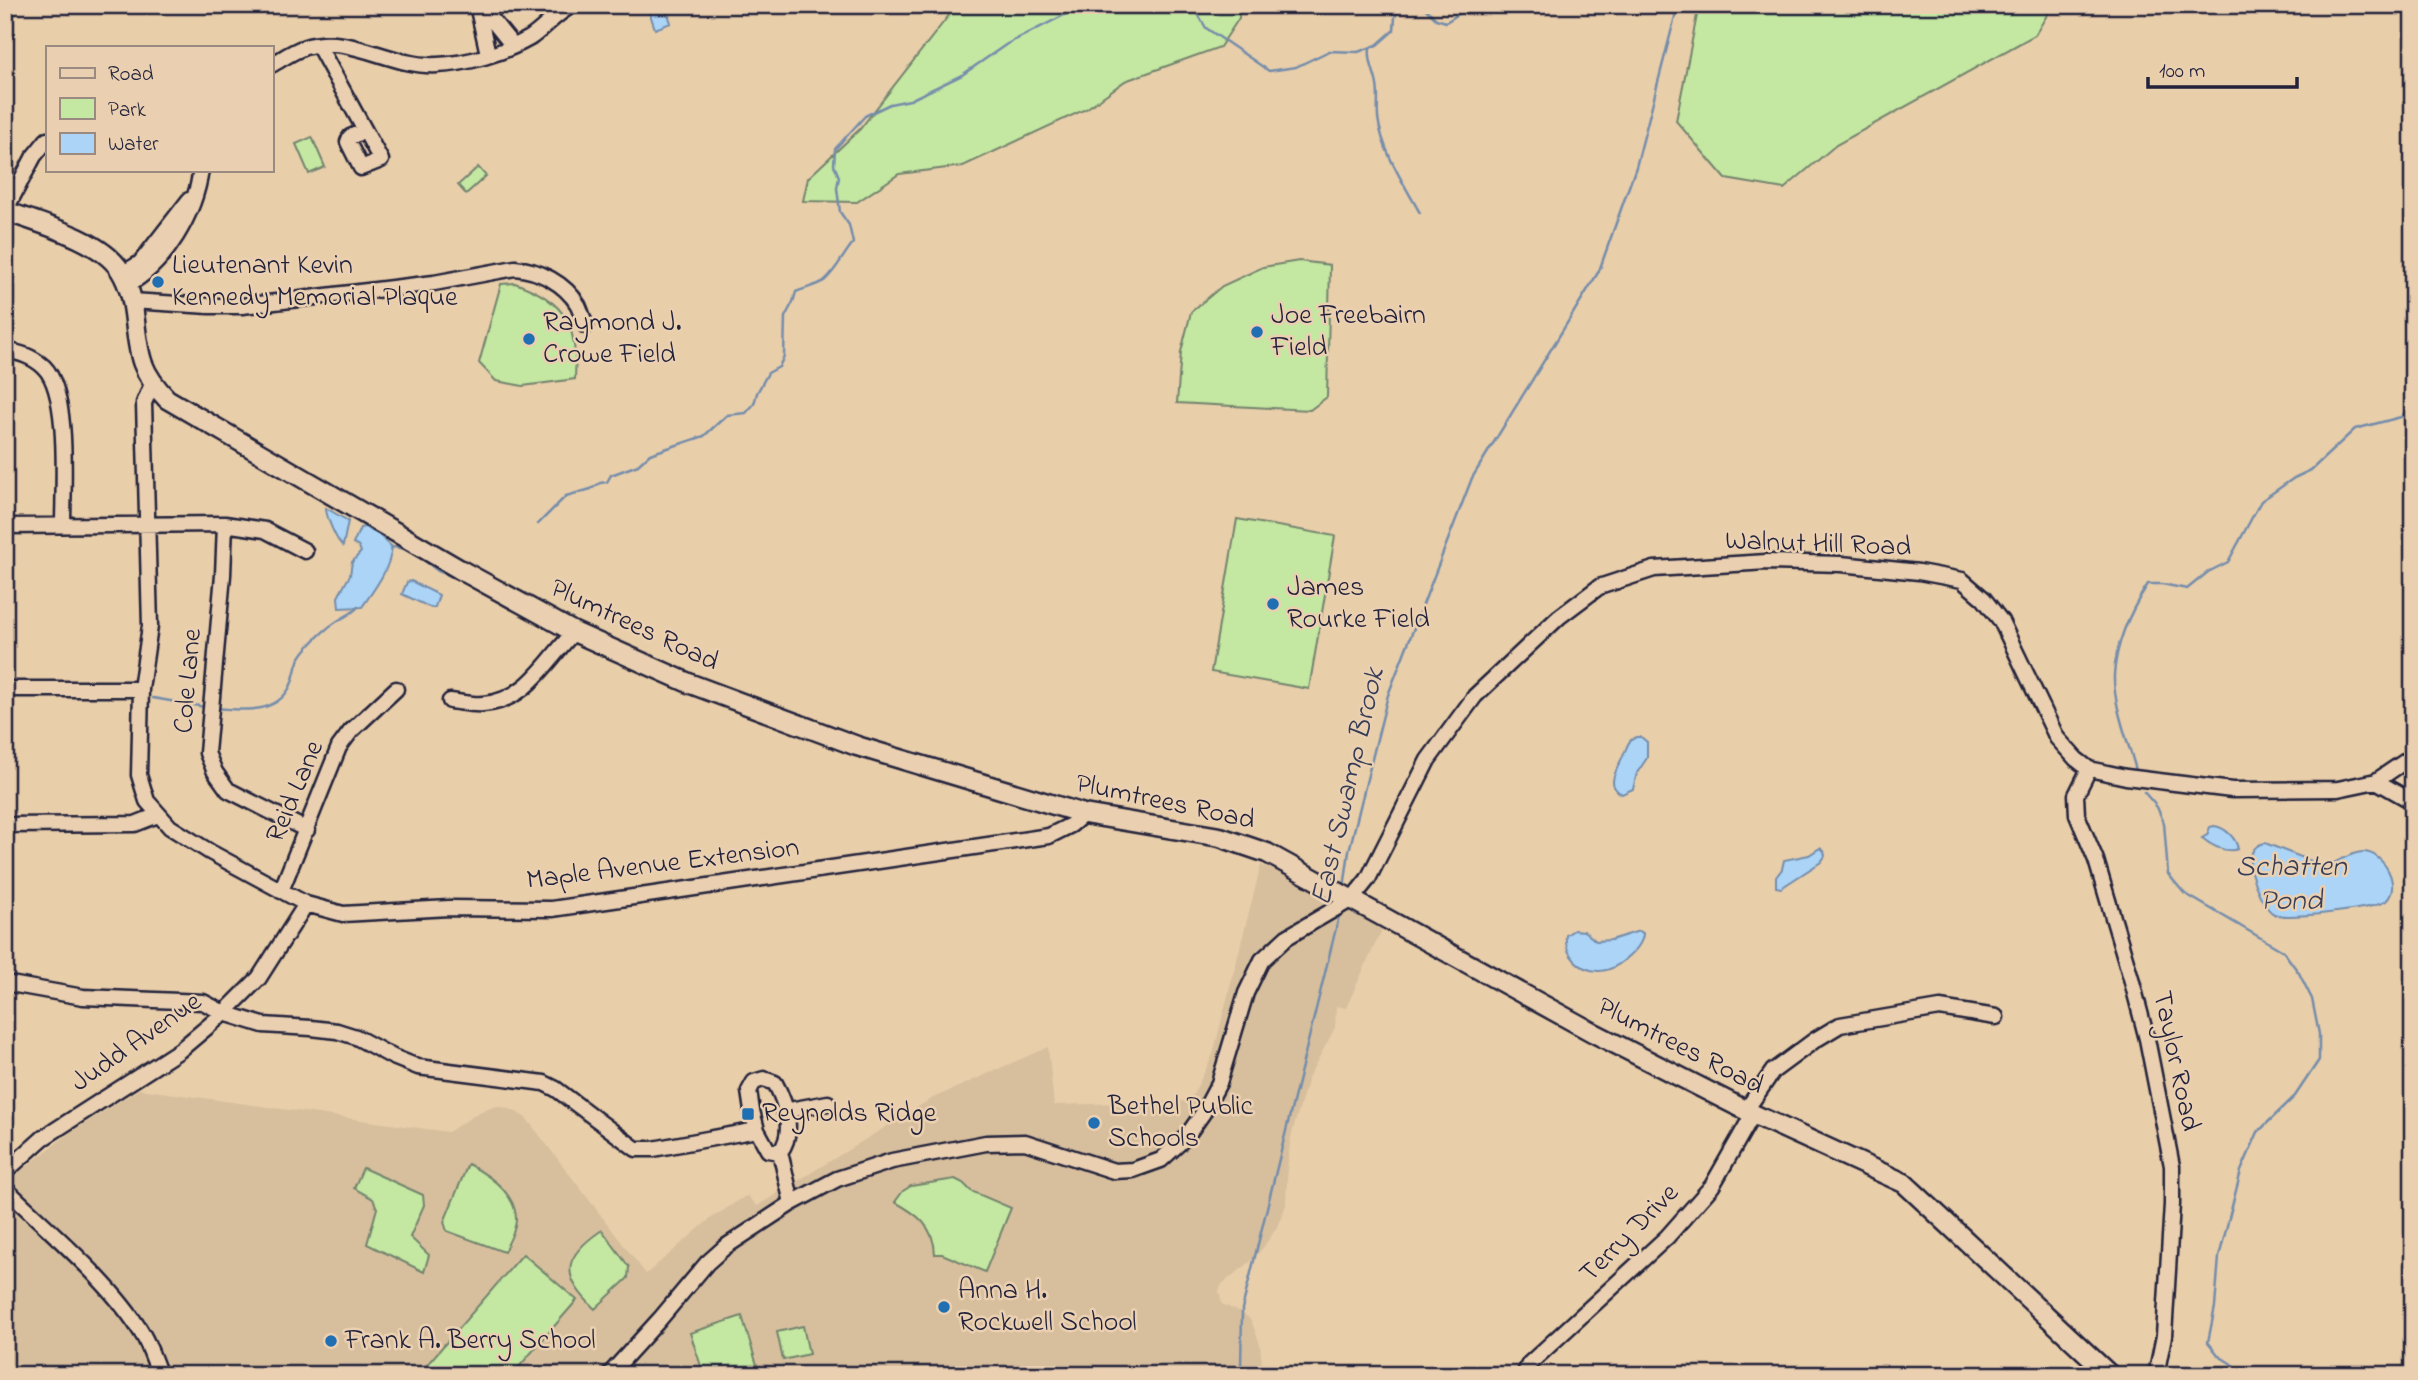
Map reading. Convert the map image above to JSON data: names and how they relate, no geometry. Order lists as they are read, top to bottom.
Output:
{
  "streets": {
    "main road": ["Plumtrees Road"],
    "street": [
      "Walnut Hill Road",
      "Cole Lane",
      "Reid Lane",
      "Maple Avenue Extension",
      "Judd Avenue",
      "Taylor Road",
      "Terry Drive"
    ]
  },
  "crossings": [
    ["Walnut Hill Road", "Plumtrees Road"],
    ["Walnut Hill Road", "Taylor Road"],
    ["Plumtrees Road", "Maple Avenue Extension"],
    ["Plumtrees Road", "Terry Drive"],
    ["Cole Lane", "Reid Lane"],
    ["Reid Lane", "Maple Avenue Extension"],
    ["Maple Avenue Extension", "Judd Avenue"]
  ],
  "water": ["East Swamp Brook", "Schatten Pond"],
  "places": {
    "other": [
      "Lieutenant Kevin Kennedy Memorial Plaque",
      "Joe Freebairn Field",
      "Raymond J. Crowe Field",
      "James Rourke Field",
      "Bethel Public Schools",
      "Anna H. Rockwell School",
      "Frank A. Berry School"
    ],
    "transit": ["Reynolds Ridge"]
  },
  "legend": ["Road", "Park", "Water"],
  "scale_bar": "100 m"
}
